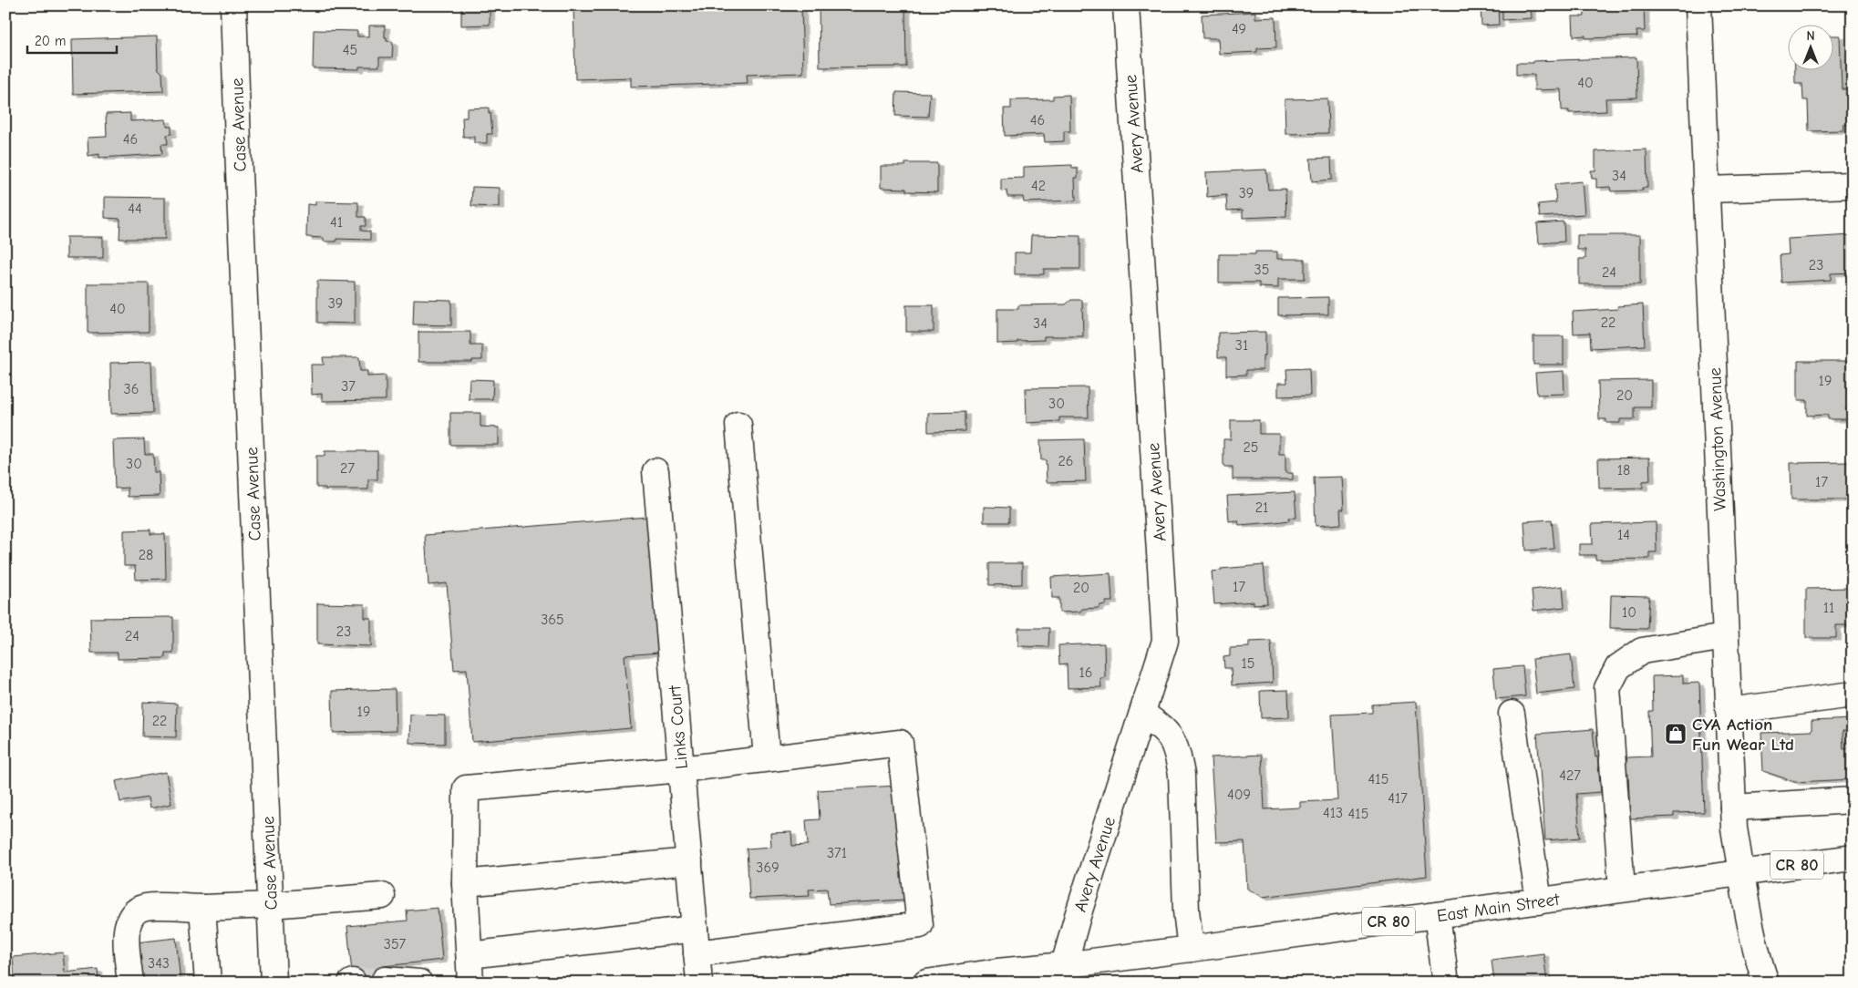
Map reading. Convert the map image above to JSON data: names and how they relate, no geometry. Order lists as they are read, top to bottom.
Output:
{
  "streets": {
    "street": [
      "Avery Avenue",
      "Case Avenue",
      "Washington Avenue",
      "Links Court",
      "CR 80",
      "East Main Street"
    ]
  },
  "crossings": [
    ["Avery Avenue", "East Main Street"],
    ["Washington Avenue", "East Main Street"]
  ],
  "places": {
    "shop": ["CYA Action Fun Wear Ltd"]
  },
  "house_numbers": [
    "49",
    "45",
    "40",
    "46",
    "46",
    "34",
    "42",
    "39",
    "44",
    "41",
    "23",
    "35",
    "24",
    "39",
    "40",
    "22",
    "34",
    "31",
    "19",
    "37",
    "36",
    "20",
    "30",
    "25",
    "26",
    "30",
    "27",
    "18",
    "17",
    "21",
    "14",
    "28",
    "17",
    "20",
    "11",
    "10",
    "365",
    "23",
    "24",
    "15",
    "16",
    "19",
    "22",
    "427",
    "415",
    "409",
    "417",
    "413",
    "415",
    "371",
    "369",
    "357",
    "343"
  ],
  "scale_bar": "20 m",
  "north": "top"
}
